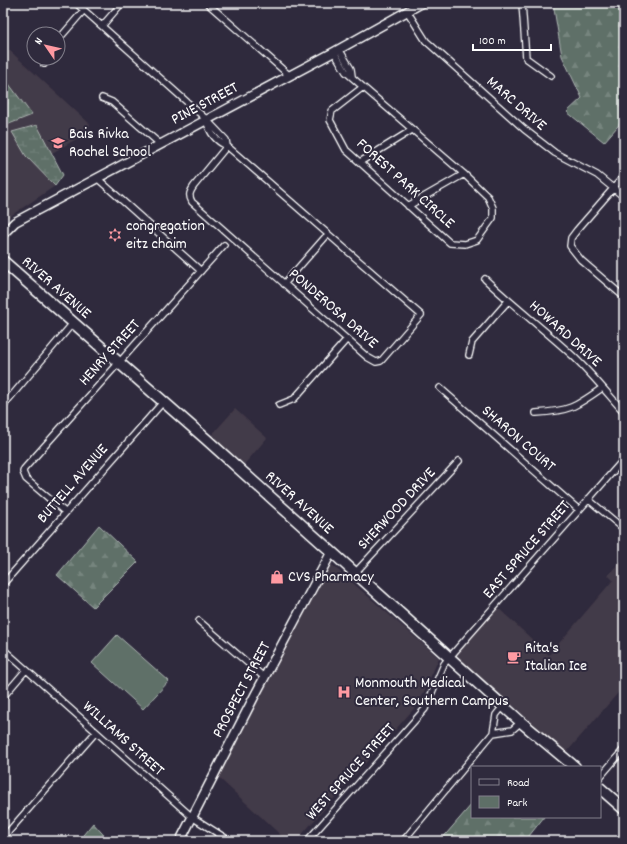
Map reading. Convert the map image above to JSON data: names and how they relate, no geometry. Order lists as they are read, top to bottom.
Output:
{
  "streets": {
    "highway": ["RIVER AVENUE"],
    "street": [
      "PINE STREET",
      "MARC DRIVE",
      "FOREST PARK CIRCLE",
      "PONDEROSA DRIVE",
      "HOWARD DRIVE",
      "HENRY STREET",
      "SHARON COURT",
      "BUTTELL AVENUE",
      "SHERWOOD DRIVE",
      "EAST SPRUCE STREET",
      "PROSPECT STREET",
      "WILLIAMS STREET",
      "WEST SPRUCE STREET"
    ]
  },
  "crossings": [
    ["PINE STREET", "MARC DRIVE"],
    ["PINE STREET", "FOREST PARK CIRCLE"],
    ["PINE STREET", "PONDEROSA DRIVE"],
    ["RIVER AVENUE", "HENRY STREET"],
    ["RIVER AVENUE", "BUTTELL AVENUE"],
    ["RIVER AVENUE", "SHERWOOD DRIVE"],
    ["RIVER AVENUE", "EAST SPRUCE STREET"],
    ["RIVER AVENUE", "PROSPECT STREET"],
    ["RIVER AVENUE", "WEST SPRUCE STREET"],
    ["HENRY STREET", "BUTTELL AVENUE"],
    ["SHARON COURT", "EAST SPRUCE STREET"],
    ["EAST SPRUCE STREET", "WEST SPRUCE STREET"],
    ["PROSPECT STREET", "WILLIAMS STREET"]
  ],
  "places": {
    "school or university": ["Bais Rivka Rochel School"],
    "synagogue": ["congregation eitz chaim"],
    "shop": ["CVS Pharmacy"],
    "cafe": ["Rita's Italian Ice"],
    "hospital": ["Monmouth Medical Center, Southern Campus"]
  },
  "legend": ["Road", "Park"],
  "scale_bar": "100 m",
  "north": "top left"
}
